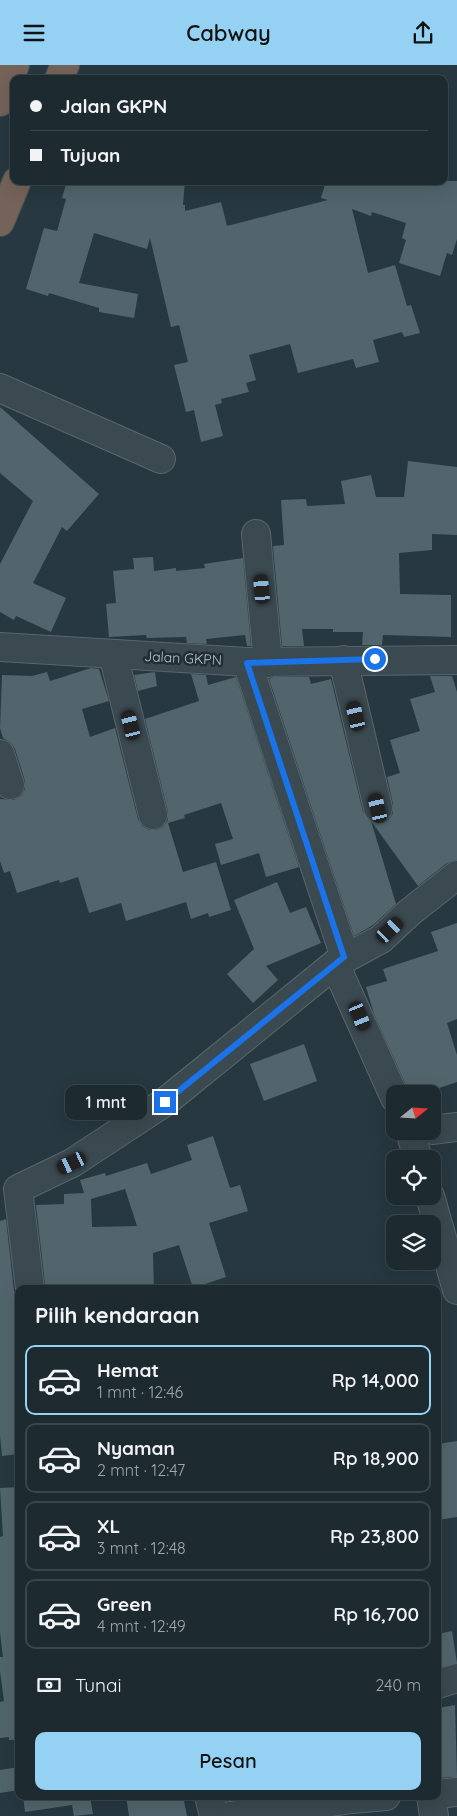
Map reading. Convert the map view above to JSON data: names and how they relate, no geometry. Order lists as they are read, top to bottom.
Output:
{
  "streets": {
    "street": ["Jalan GKPN"]
  },
  "north": "right",
  "page": {
    "header": "Cabway",
    "banner": ["Jalan GKPN", "Tujuan"],
    "bubble": "1 mnt",
    "heading": "Pilih kendaraan",
    "list": [
      {
        "name": "Hemat",
        "note": "1 mnt · 12:46",
        "value": "Rp 14,000"
      },
      {
        "name": "Nyaman",
        "note": "2 mnt · 12:47",
        "value": "Rp 18,900"
      },
      {
        "name": "XL",
        "note": "3 mnt · 12:48",
        "value": "Rp 23,800"
      },
      {
        "name": "Green",
        "note": "4 mnt · 12:49",
        "value": "Rp 16,700"
      }
    ],
    "pay": ["Tunai", "240 m"],
    "buttons": "Pesan"
  }
}
